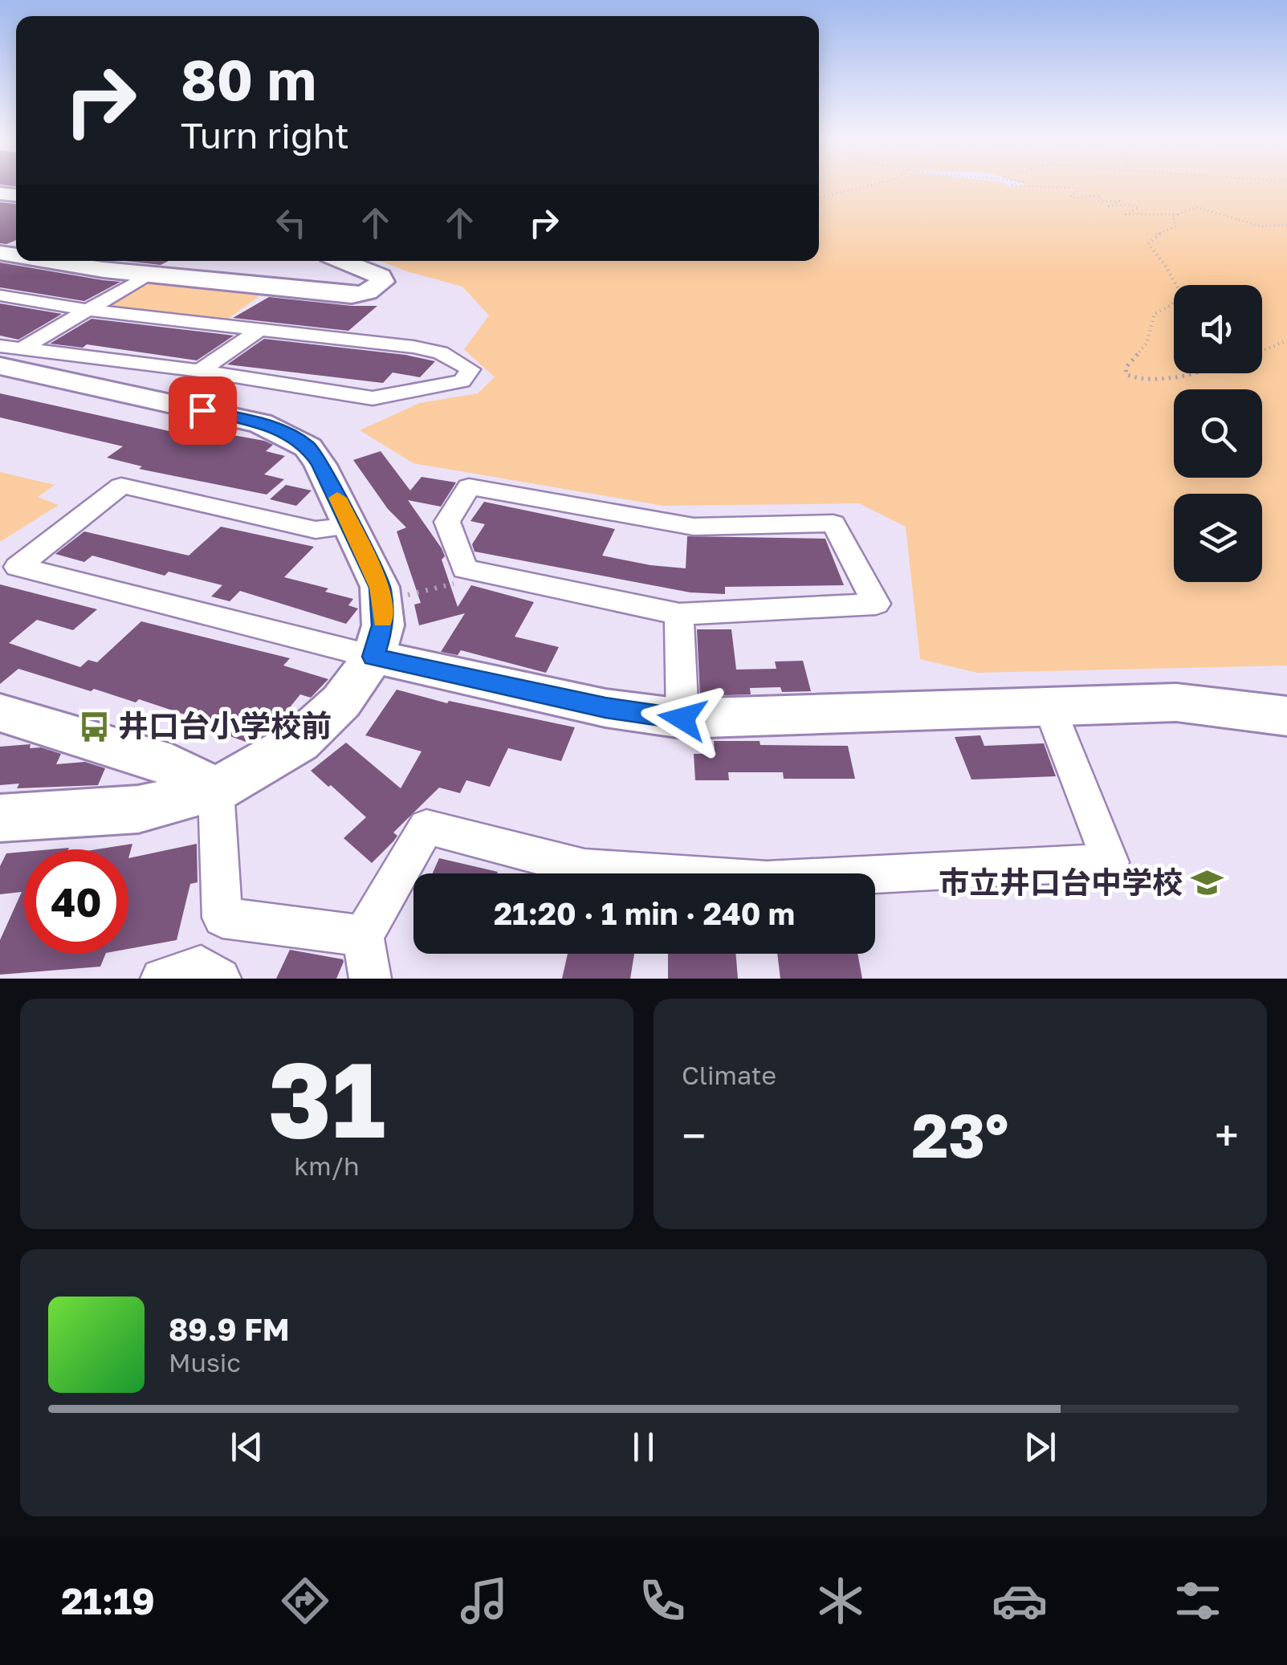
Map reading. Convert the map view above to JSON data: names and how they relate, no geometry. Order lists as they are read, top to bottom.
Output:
{
  "places": {
    "bus stop": ["井口台小学校前"],
    "school or university": ["市立井口台中学校"]
  },
  "page": {
    "turn": ["80 m", "Turn right"],
    "limit": "40",
    "trip": "21:20 · 1 min · 240 m",
    "tile": [
      ["31", "km/h"],
      "Climate"
    ],
    "heat": ["−", "23°", "+"],
    "song": ["89.9 FM", "Music"],
    "tabs": "21:19"
  }
}
